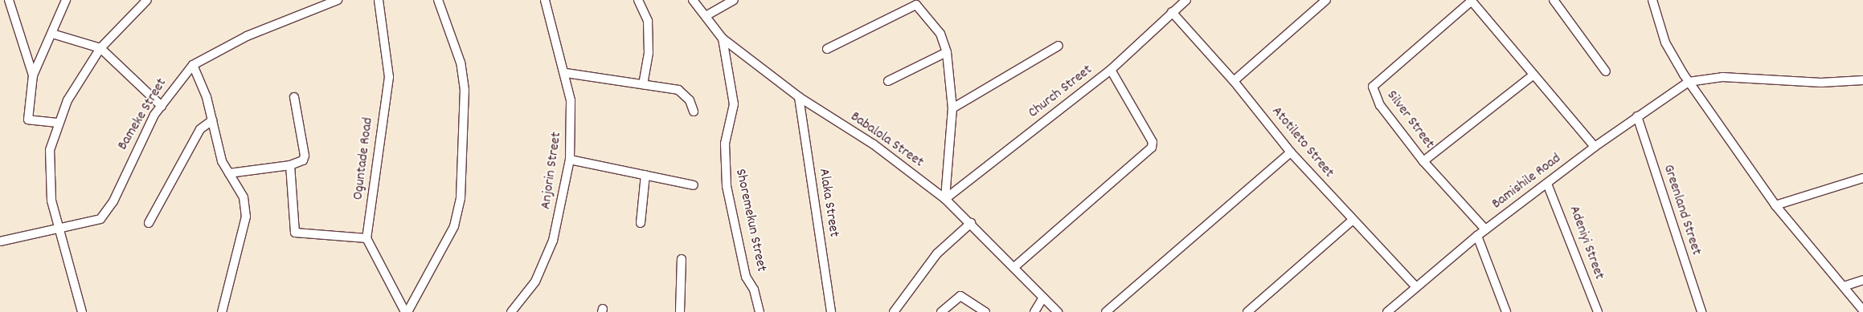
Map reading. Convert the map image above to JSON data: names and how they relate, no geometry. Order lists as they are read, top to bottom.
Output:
{
  "streets": {
    "street": [
      "Church Street",
      "Bameke Street",
      "Silver Street",
      "Babalola Street",
      "Atotileto Street",
      "Oguntade Road",
      "Anjorin Street",
      "Bamishile Road",
      "Alaka Street",
      "Greenland Street",
      "Shoremekun Street",
      "Adeniyi Street"
    ]
  },
  "crossings": [
    ["Church Street", "Babalola Street"],
    ["Church Street", "Atotileto Street"],
    ["Silver Street", "Bamishile Road"],
    ["Babalola Street", "Alaka Street"],
    ["Babalola Street", "Shoremekun Street"],
    ["Atotileto Street", "Bamishile Road"],
    ["Bamishile Road", "Greenland Street"],
    ["Bamishile Road", "Adeniyi Street"]
  ]
}
